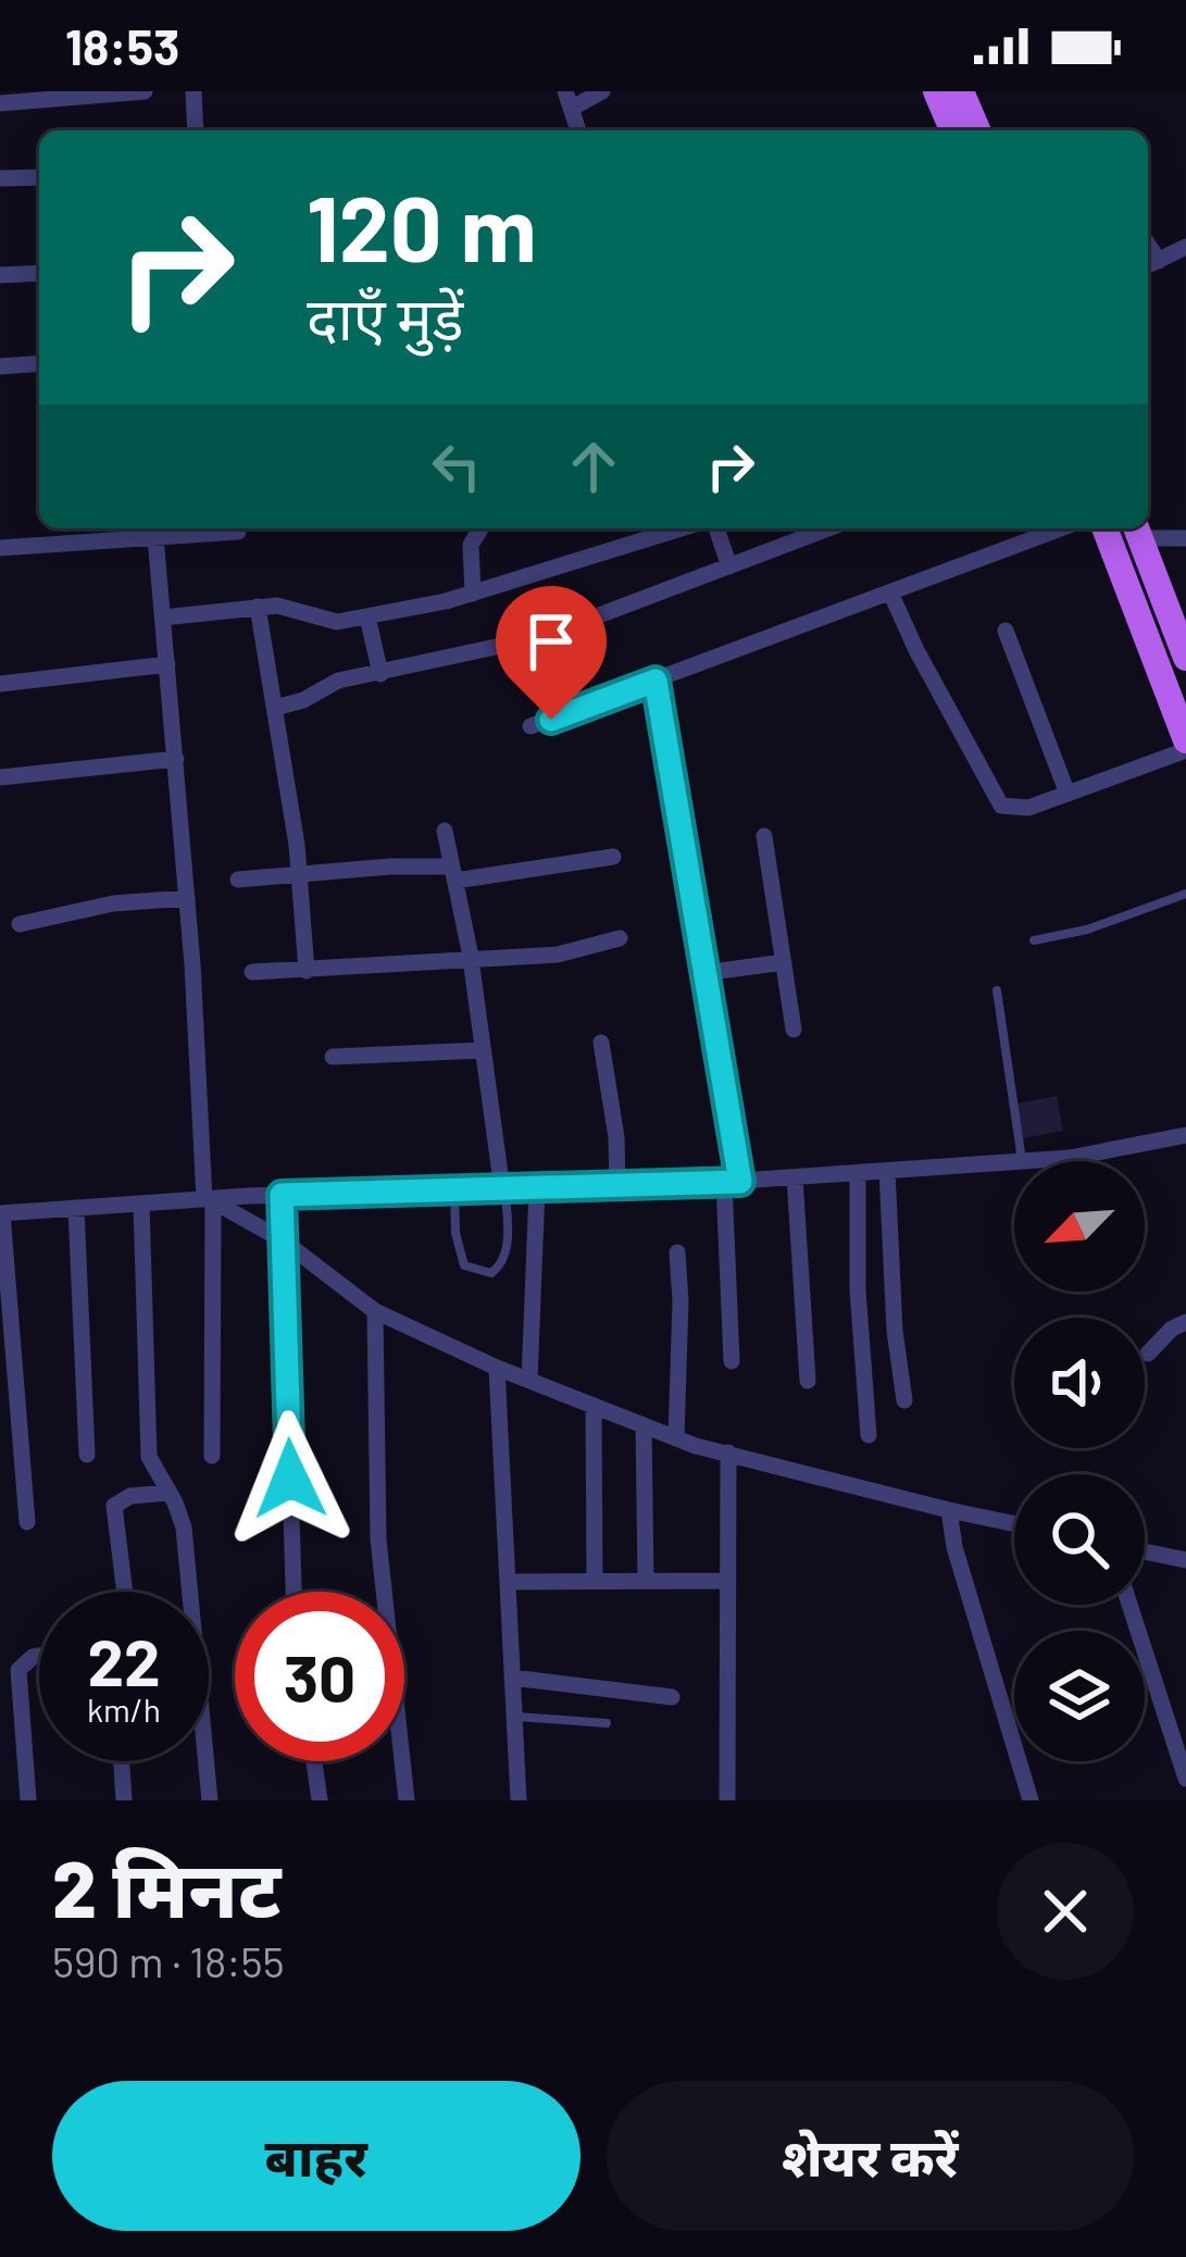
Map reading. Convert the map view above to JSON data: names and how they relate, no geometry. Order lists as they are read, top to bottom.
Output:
{
  "north": "bottom left",
  "page": {
    "status": "18:53",
    "turn": ["120 m", "दाएँ मुड़ें"],
    "speed": "22 km/h",
    "limit": "30",
    "heading": ["2 मिनट", "590 m · 18:55"],
    "buttons": ["बाहर", "शेयर करें"]
  }
}
